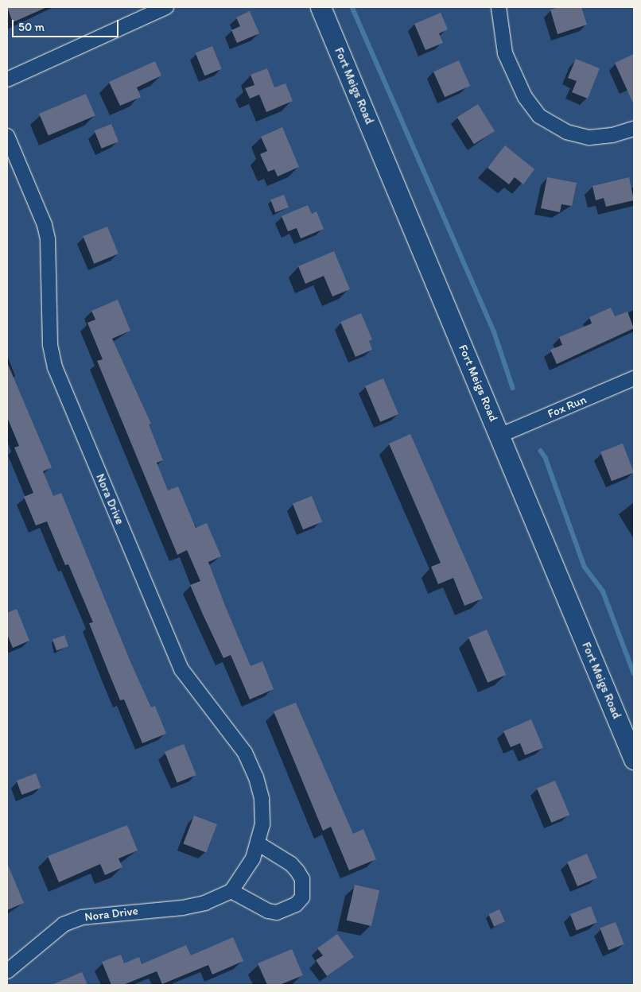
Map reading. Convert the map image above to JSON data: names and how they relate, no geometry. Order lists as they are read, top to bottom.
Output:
{
  "streets": {
    "street": ["Fort Meigs Road", "Fox Run", "Nora Drive"]
  },
  "crossings": [
    ["Fort Meigs Road", "Fox Run"]
  ],
  "scale_bar": "50 m"
}
